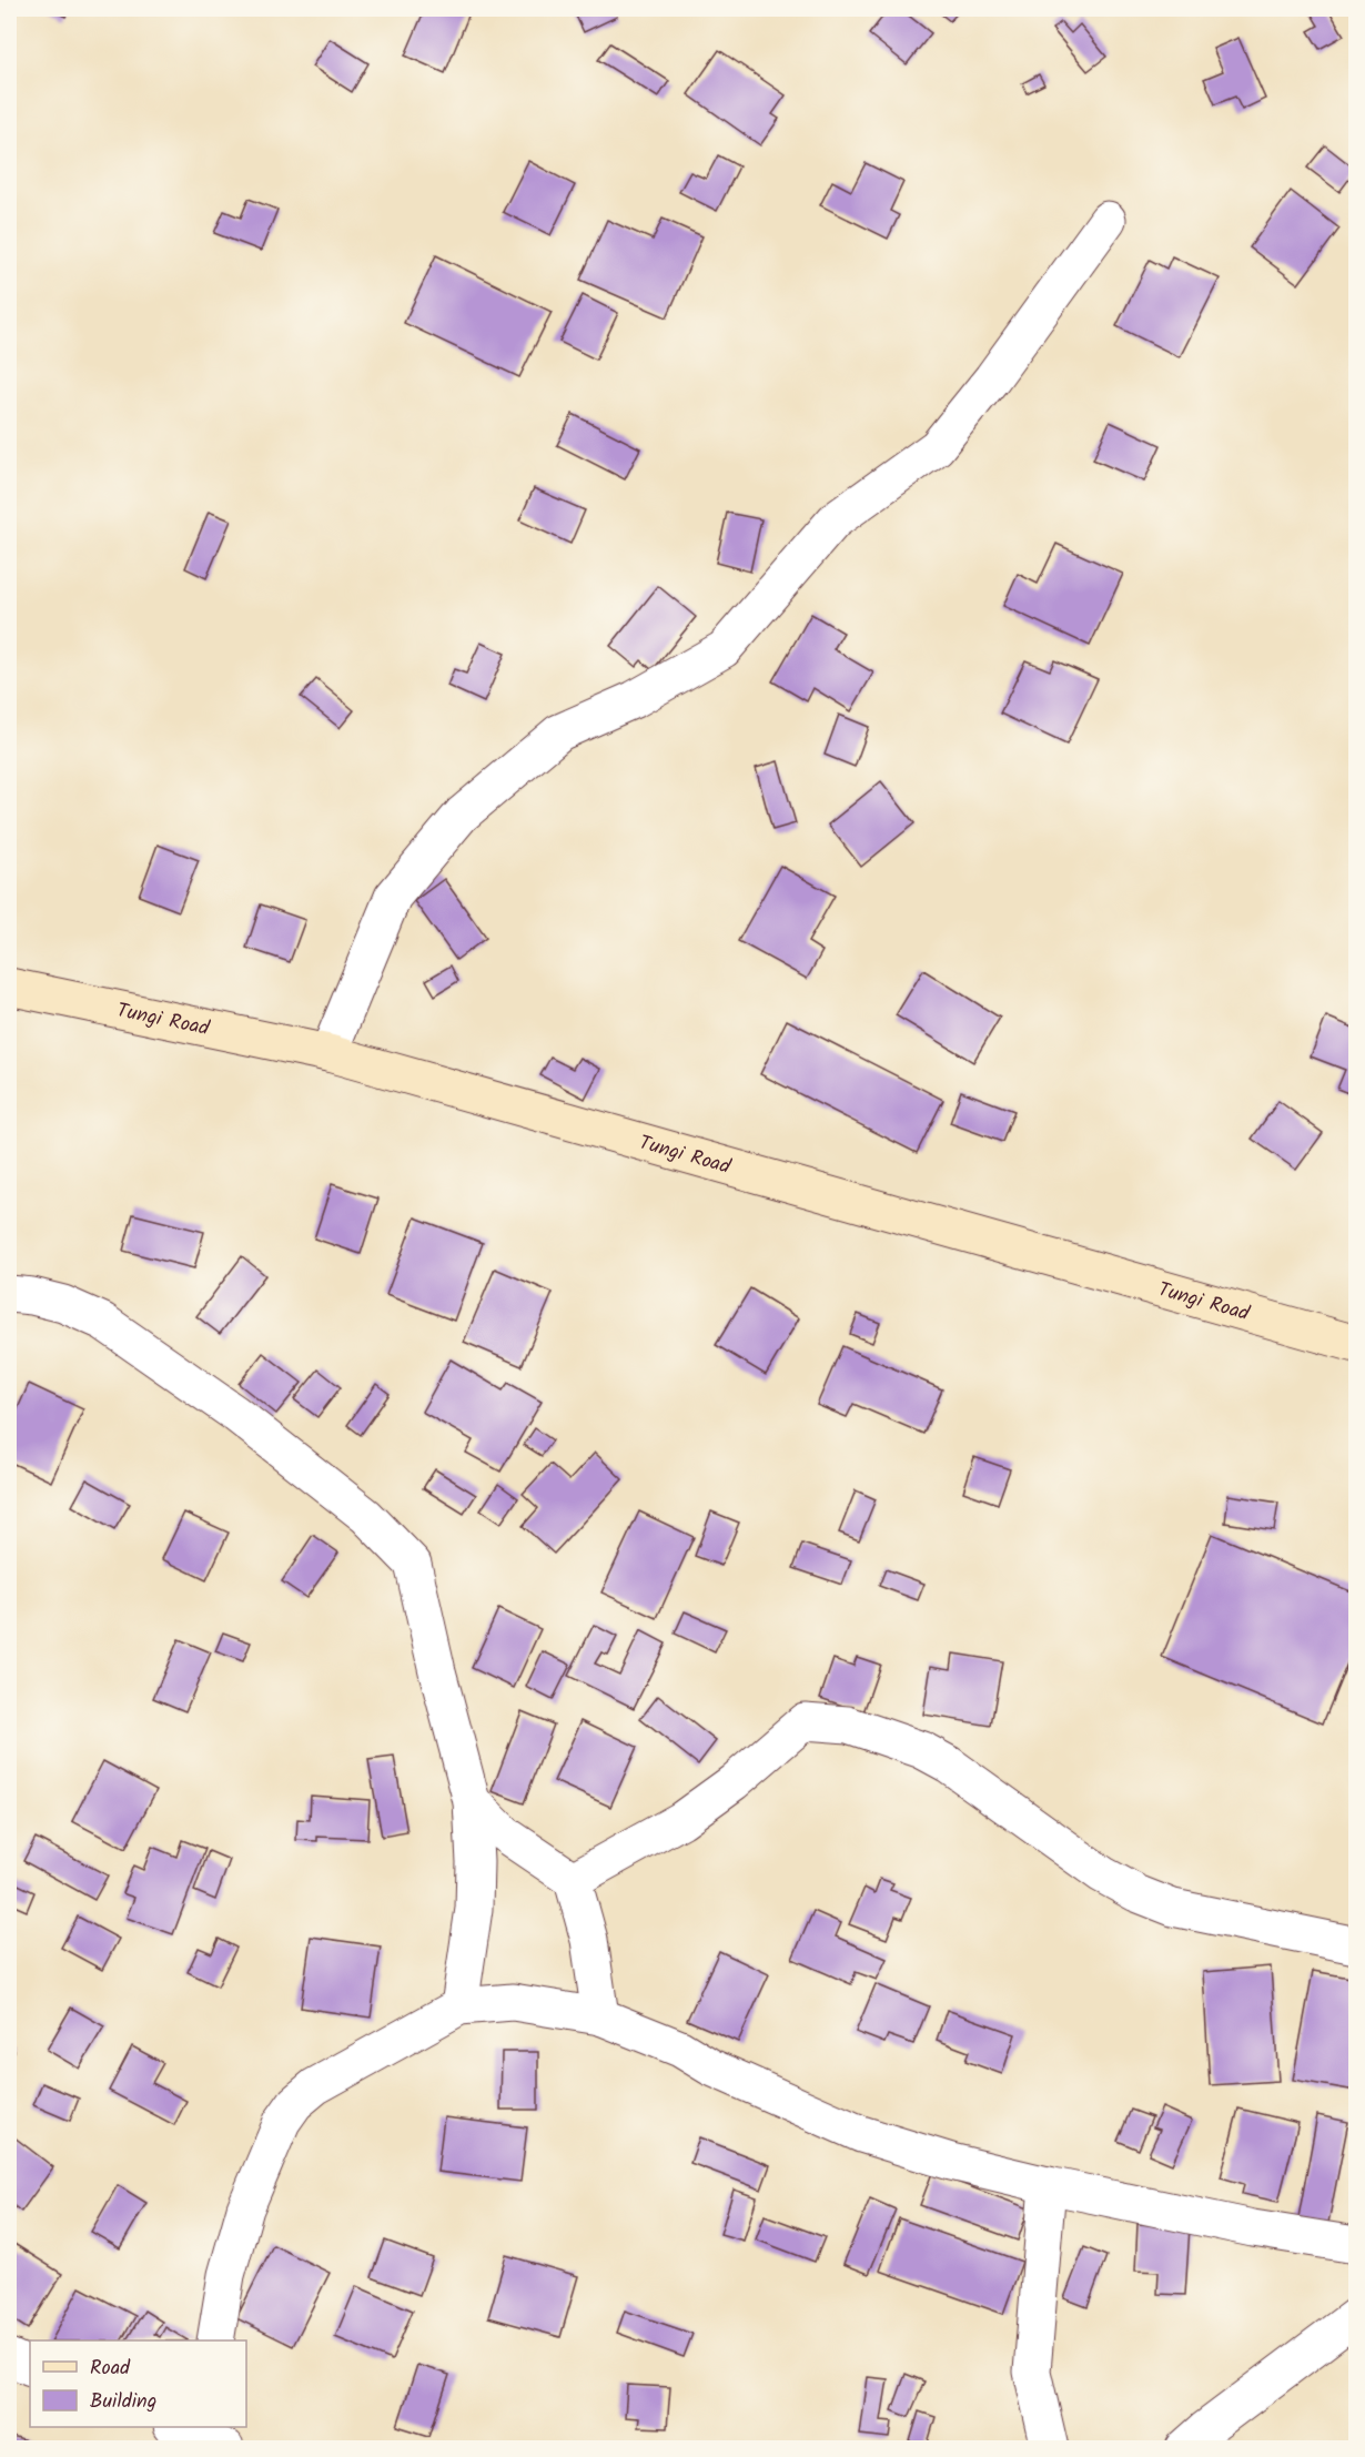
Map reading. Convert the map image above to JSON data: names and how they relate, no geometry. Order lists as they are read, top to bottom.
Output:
{
  "streets": {
    "main road": ["Tungi Road"]
  },
  "legend": ["Road", "Building"]
}
